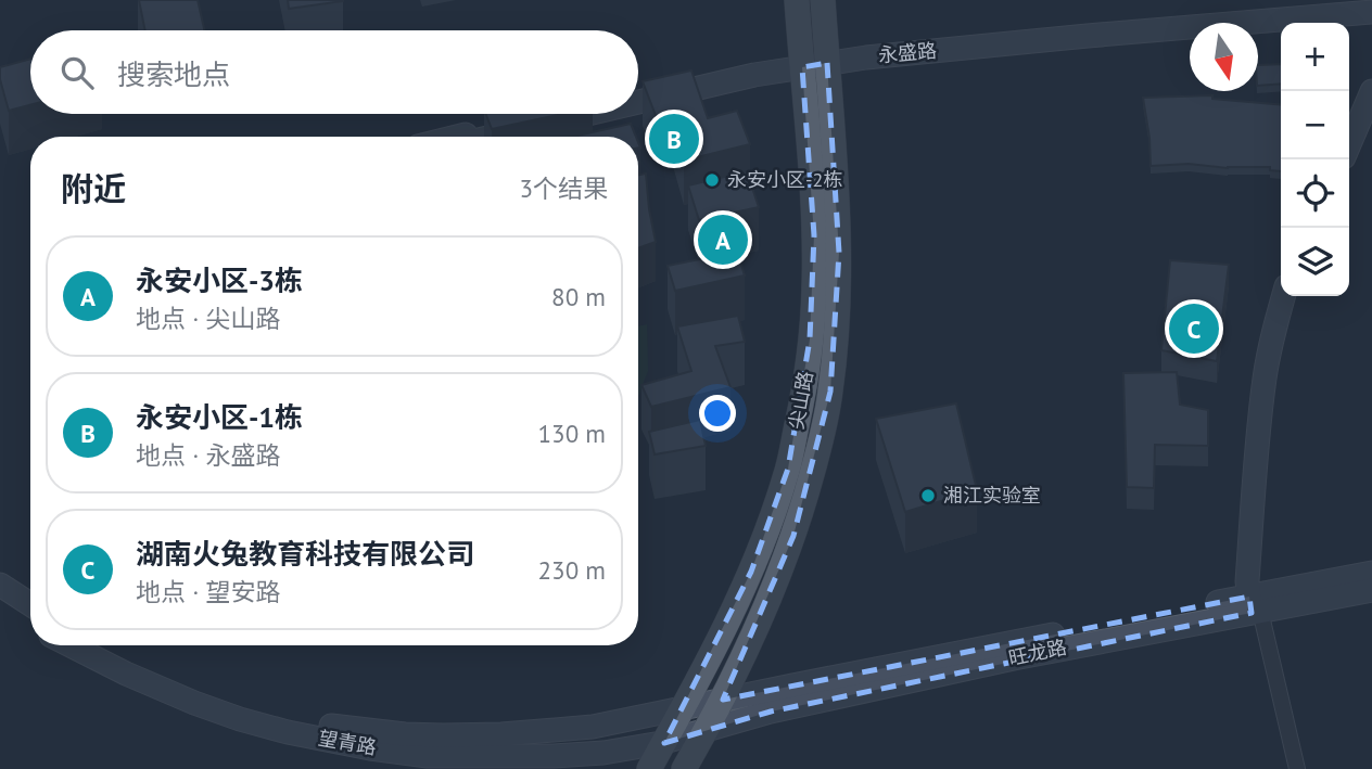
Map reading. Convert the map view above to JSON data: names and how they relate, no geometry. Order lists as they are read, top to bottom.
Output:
{
  "streets": {
    "main road": [
      "永盛路",
      "尖山路",
      "旺龙路",
      "望青路"
    ]
  },
  "crossings": [
    ["永盛路", "尖山路"],
    ["尖山路", "旺龙路"],
    ["尖山路", "望青路"],
    ["旺龙路", "望青路"]
  ],
  "places": ["永安小区-2栋", "湘江实验室"],
  "north": "bottom",
  "page": {
    "map_buttons": ["+", "−"],
    "search": "搜索地点",
    "pins": ["B", "A", "C"],
    "heading": ["附近", "3个结果"],
    "list": [
      {
        "mark": "A",
        "name": "永安小区-3栋",
        "note": "地点 · 尖山路",
        "value": "80 m"
      },
      {
        "mark": "B",
        "name": "永安小区-1栋",
        "note": "地点 · 永盛路",
        "value": "130 m"
      },
      {
        "mark": "C",
        "name": "湖南火兔教育科技有限公司",
        "note": "地点 · 望安路",
        "value": "230 m"
      }
    ]
  }
}
